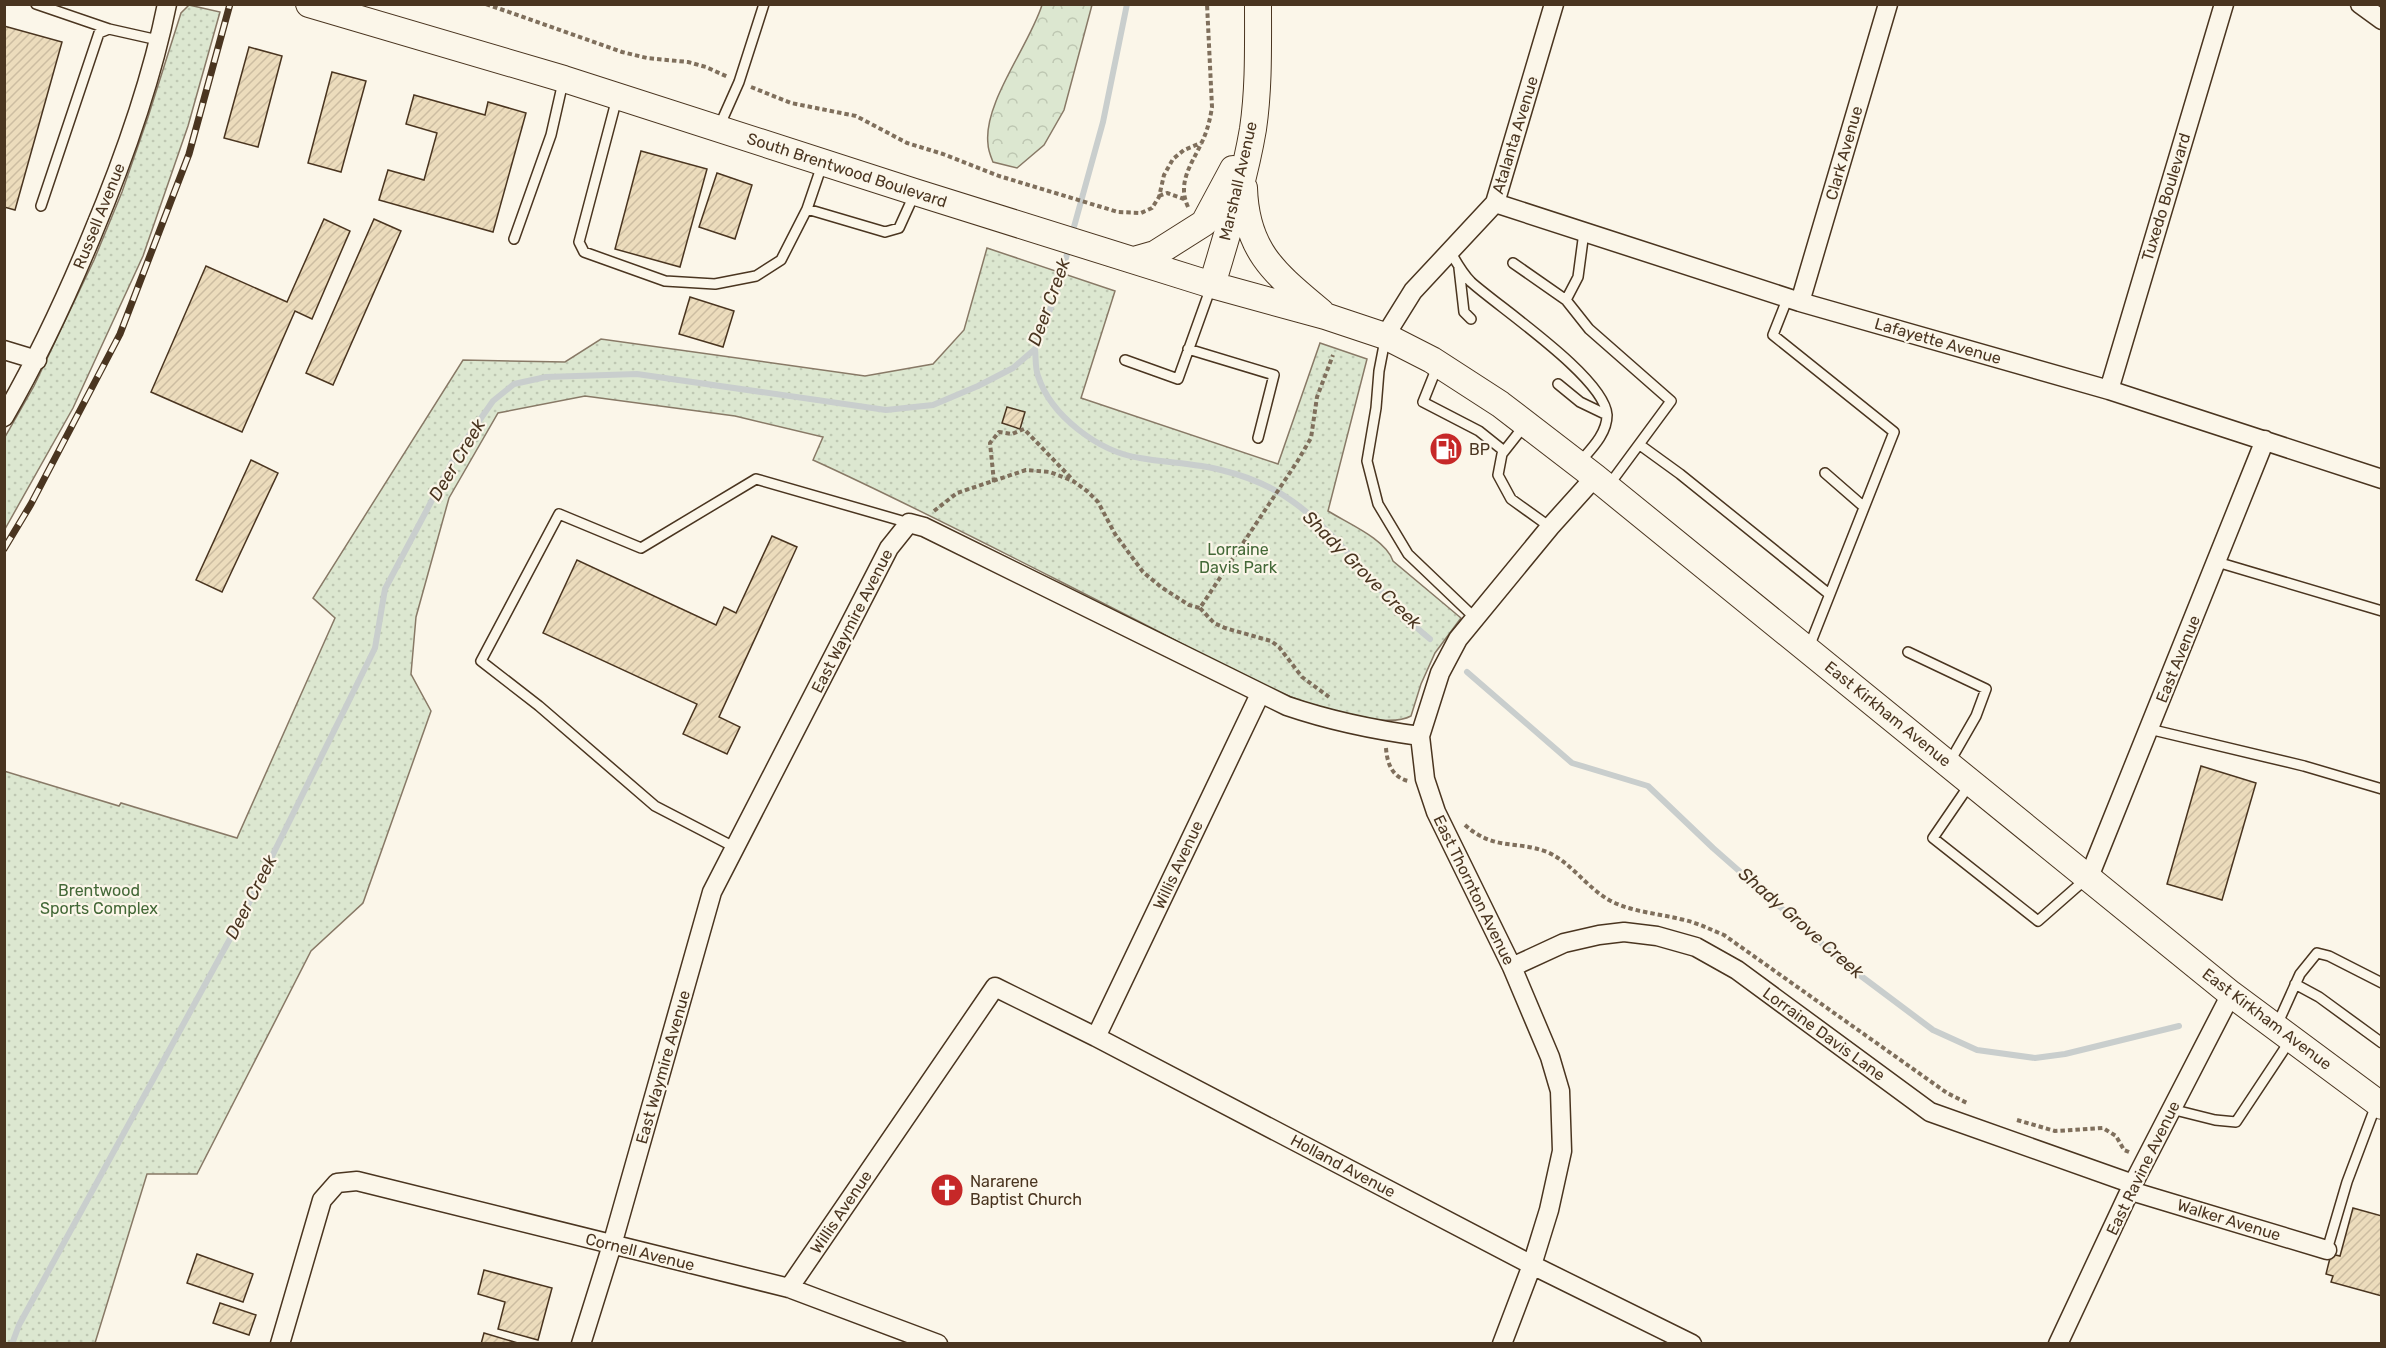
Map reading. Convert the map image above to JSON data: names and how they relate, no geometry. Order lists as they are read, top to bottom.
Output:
{
  "streets": {
    "main road": ["South Brentwood Boulevard", "Marshall Avenue", "East Kirkham Avenue"],
    "street": [
      "Atalanta Avenue",
      "Clark Avenue",
      "Tuxedo Boulevard",
      "Russell Avenue",
      "Lafayette Avenue",
      "East Waymire Avenue",
      "East Avenue",
      "Willis Avenue",
      "East Thornton Avenue",
      "Lorraine Davis Lane",
      "Holland Avenue",
      "East Ravine Avenue",
      "Walker Avenue",
      "Cornell Avenue"
    ]
  },
  "crossings": [
    ["Atalanta Avenue", "South Brentwood Boulevard"],
    ["Atalanta Avenue", "Lafayette Avenue"],
    ["Atalanta Avenue", "East Kirkham Avenue"],
    ["Clark Avenue", "Lafayette Avenue"],
    ["South Brentwood Boulevard", "Marshall Avenue"],
    ["South Brentwood Boulevard", "East Kirkham Avenue"],
    ["Tuxedo Boulevard", "Lafayette Avenue"],
    ["Lafayette Avenue", "East Avenue"],
    ["East Waymire Avenue", "Cornell Avenue"],
    ["East Avenue", "East Kirkham Avenue"],
    ["East Kirkham Avenue", "East Thornton Avenue"],
    ["East Kirkham Avenue", "East Ravine Avenue"],
    ["Willis Avenue", "Holland Avenue"],
    ["Willis Avenue", "Cornell Avenue"],
    ["East Thornton Avenue", "Lorraine Davis Lane"],
    ["East Thornton Avenue", "Holland Avenue"],
    ["Lorraine Davis Lane", "East Ravine Avenue"],
    ["Lorraine Davis Lane", "Walker Avenue"],
    ["East Ravine Avenue", "Walker Avenue"]
  ],
  "water": ["Deer Creek", "Shady Grove Creek"],
  "parks": ["Lorraine Davis Park", "Brentwood Sports Complex"],
  "places": {
    "fuel station": ["BP"],
    "church": ["Nararene Baptist Church"]
  }
}
